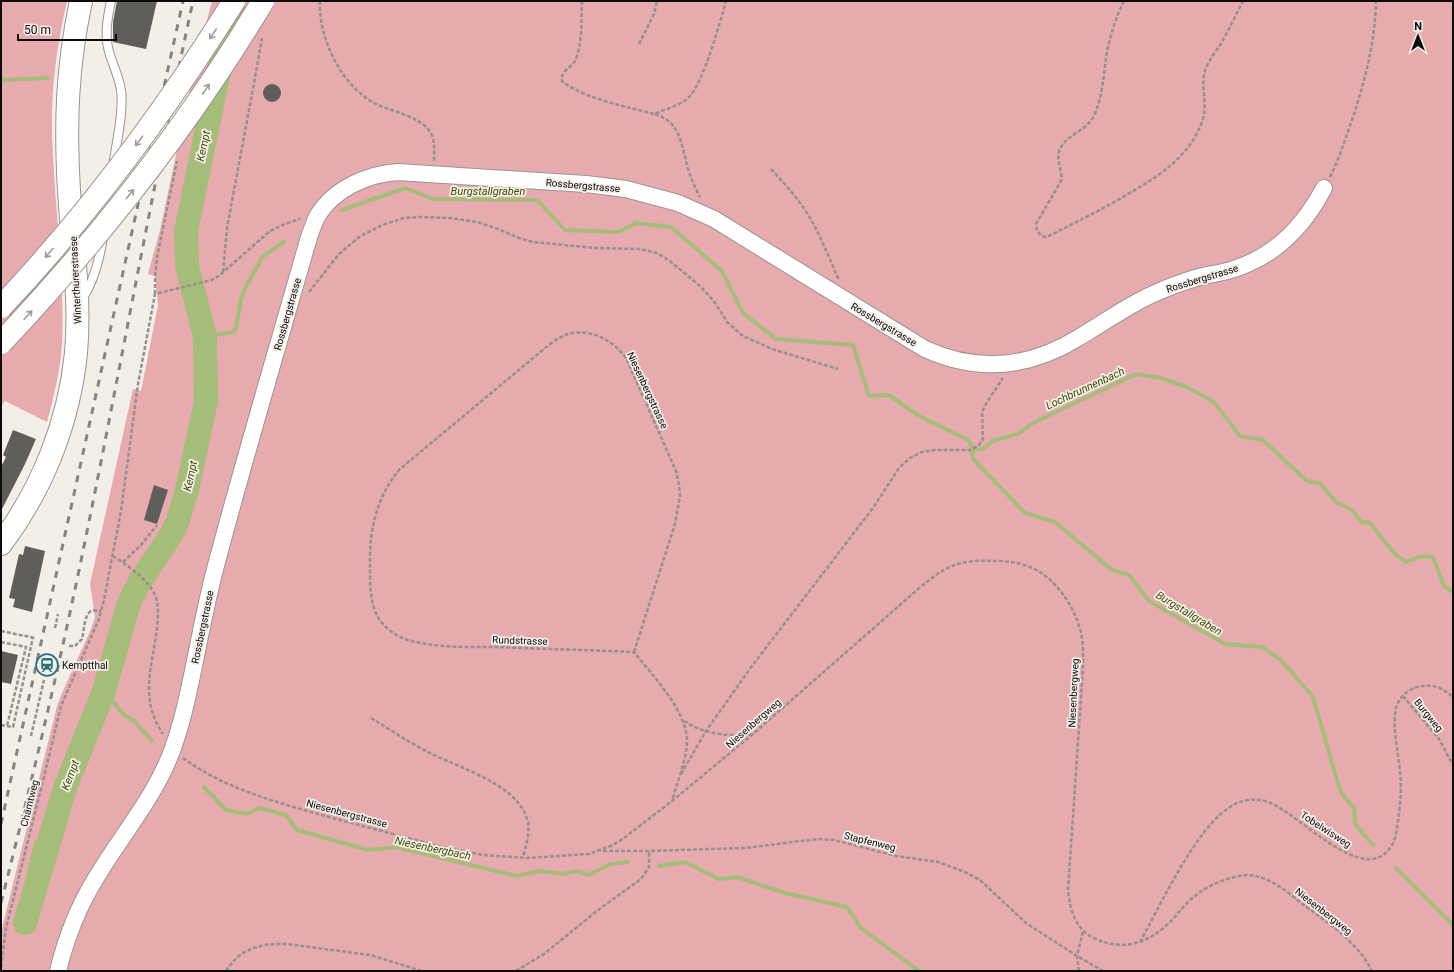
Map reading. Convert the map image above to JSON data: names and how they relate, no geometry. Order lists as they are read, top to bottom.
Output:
{
  "streets": {
    "main road": ["Winterthurerstrasse"],
    "street": ["Rossbergstrasse"],
    "path": [
      "Niesenbergstrasse",
      "Rundstrasse",
      "Niesenbergweg",
      "Burgweg",
      "Chämtweg",
      "Tobelwisweg",
      "Stapfenweg"
    ]
  },
  "crossings": [
    ["Rossbergstrasse", "Niesenbergstrasse"],
    ["Niesenbergstrasse", "Rundstrasse"],
    ["Niesenbergstrasse", "Niesenbergweg"],
    ["Niesenbergstrasse", "Stapfenweg"],
    ["Niesenbergweg", "Tobelwisweg"],
    ["Niesenbergweg", "Stapfenweg"],
    ["Burgweg", "Tobelwisweg"]
  ],
  "water": [
    "Kempt",
    "Burgstallgraben",
    "Lochbrunnenbach",
    "Niesenbergbach"
  ],
  "places": {
    "station": ["Kemptthal"]
  },
  "scale_bar": "50 m",
  "north": "top"
}
